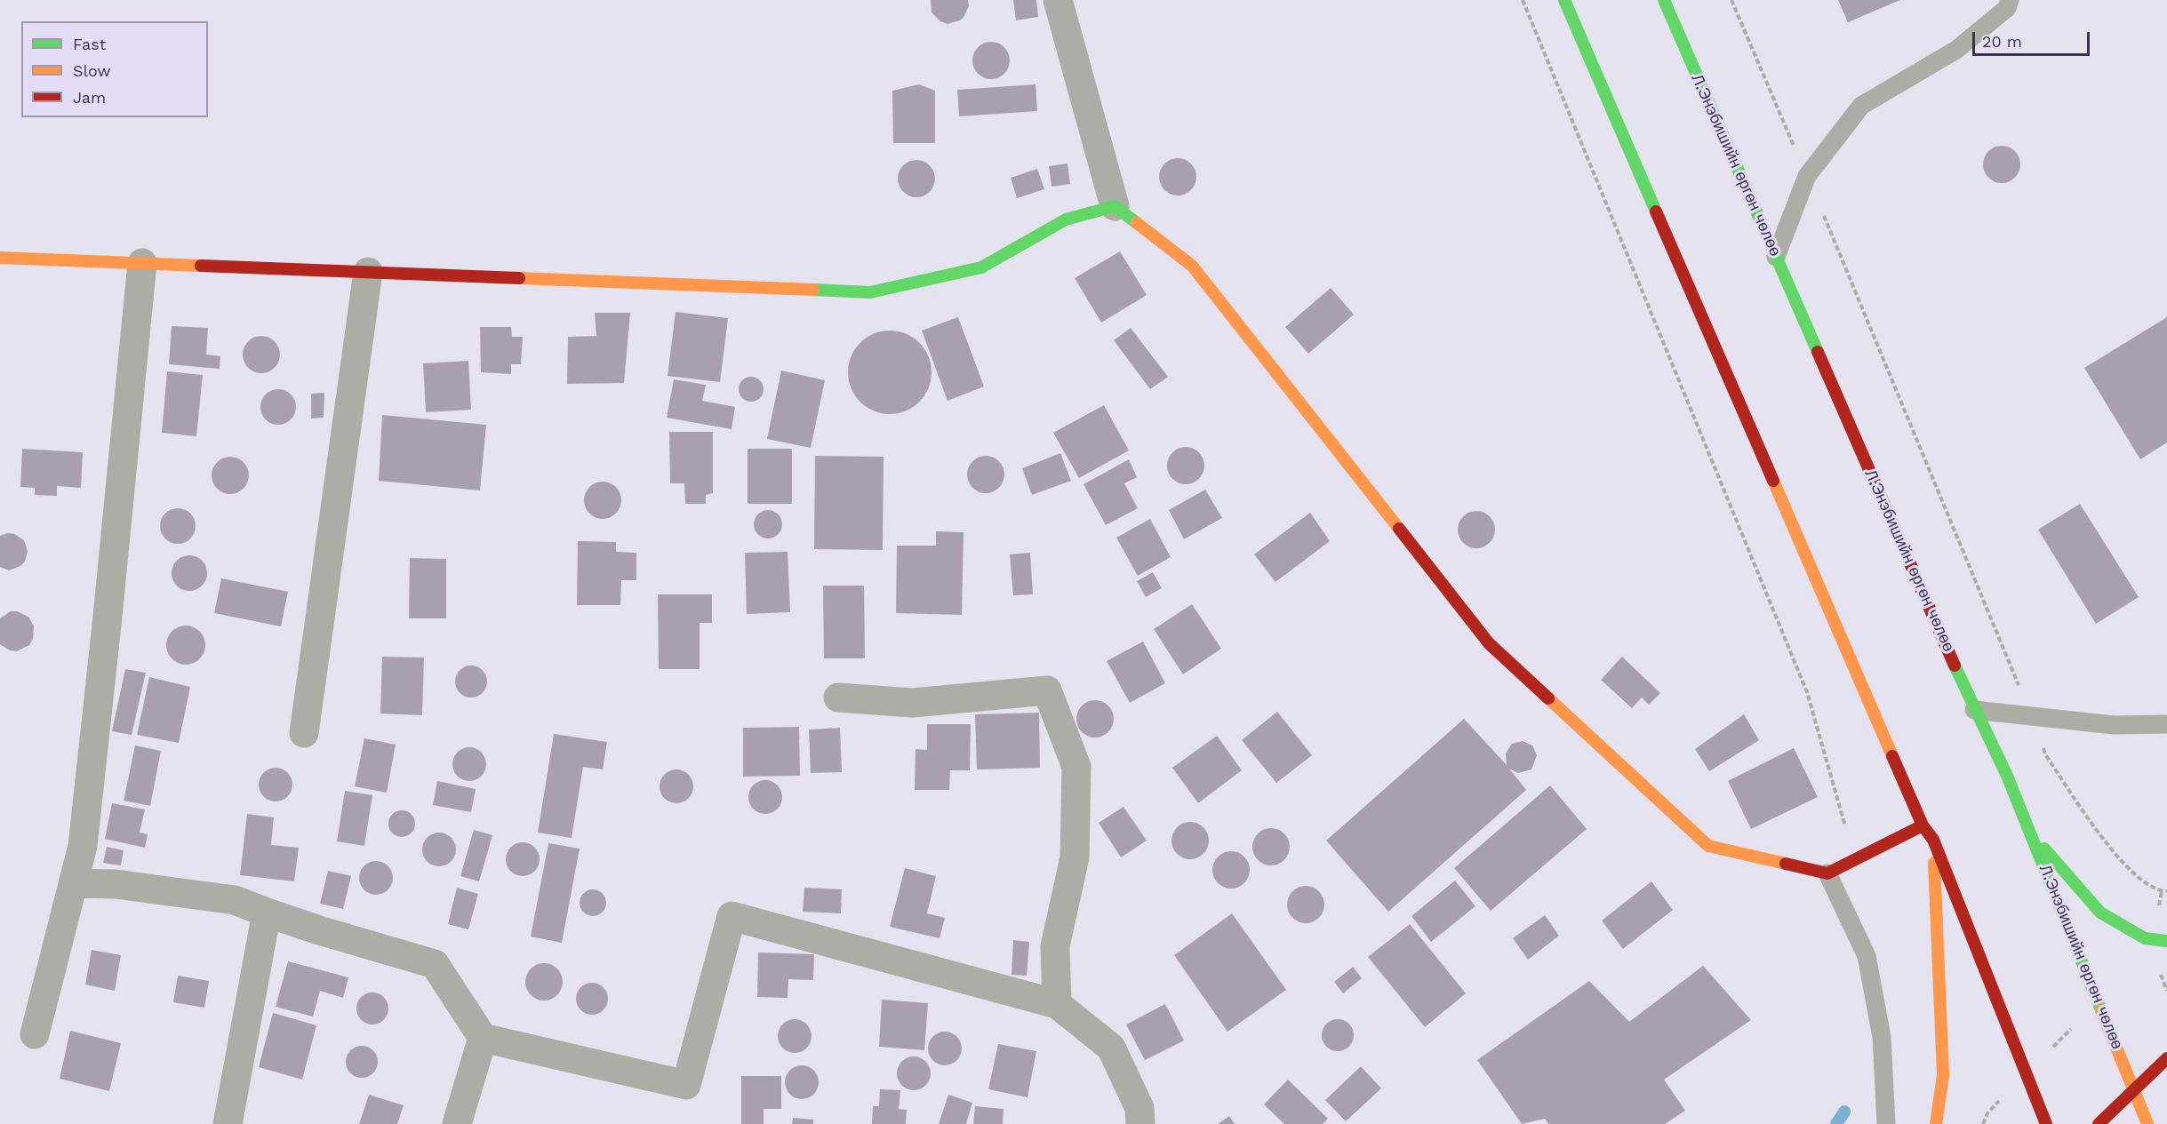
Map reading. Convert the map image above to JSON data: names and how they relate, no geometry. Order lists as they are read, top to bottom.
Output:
{
  "streets": {
    "main road": ["Л.Энэбишийн өргөн чөлөө"]
  },
  "legend": ["Fast", "Slow", "Jam"],
  "scale_bar": "20 m"
}
